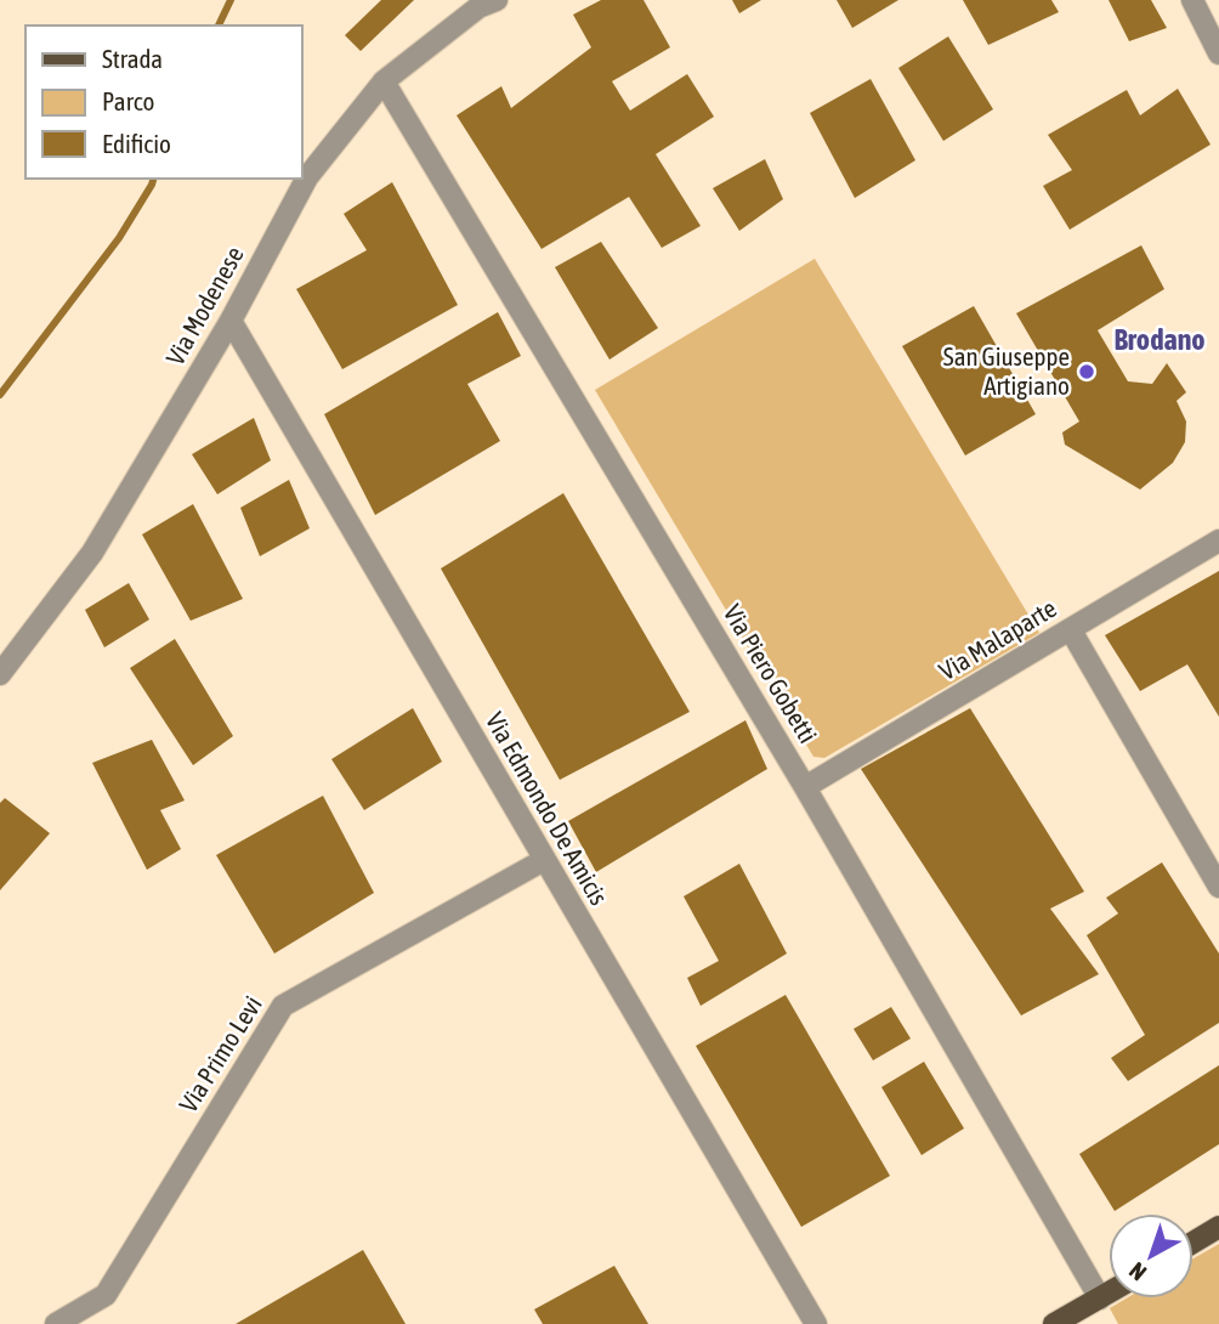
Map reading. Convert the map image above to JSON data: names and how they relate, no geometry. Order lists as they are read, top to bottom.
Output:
{
  "streets": {
    "street": [
      "Via Modenese",
      "Via Malaparte",
      "Via Piero Gobetti",
      "Via Edmondo De Amicis",
      "Via Primo Levi"
    ]
  },
  "crossings": [
    ["Via Modenese", "Via Piero Gobetti"],
    ["Via Modenese", "Via Edmondo De Amicis"],
    ["Via Malaparte", "Via Piero Gobetti"],
    ["Via Edmondo De Amicis", "Via Primo Levi"]
  ],
  "districts": ["Brodano"],
  "places": ["San Giuseppe Artigiano"],
  "legend": ["Strada", "Parco", "Edificio"],
  "north": "bottom left"
}
